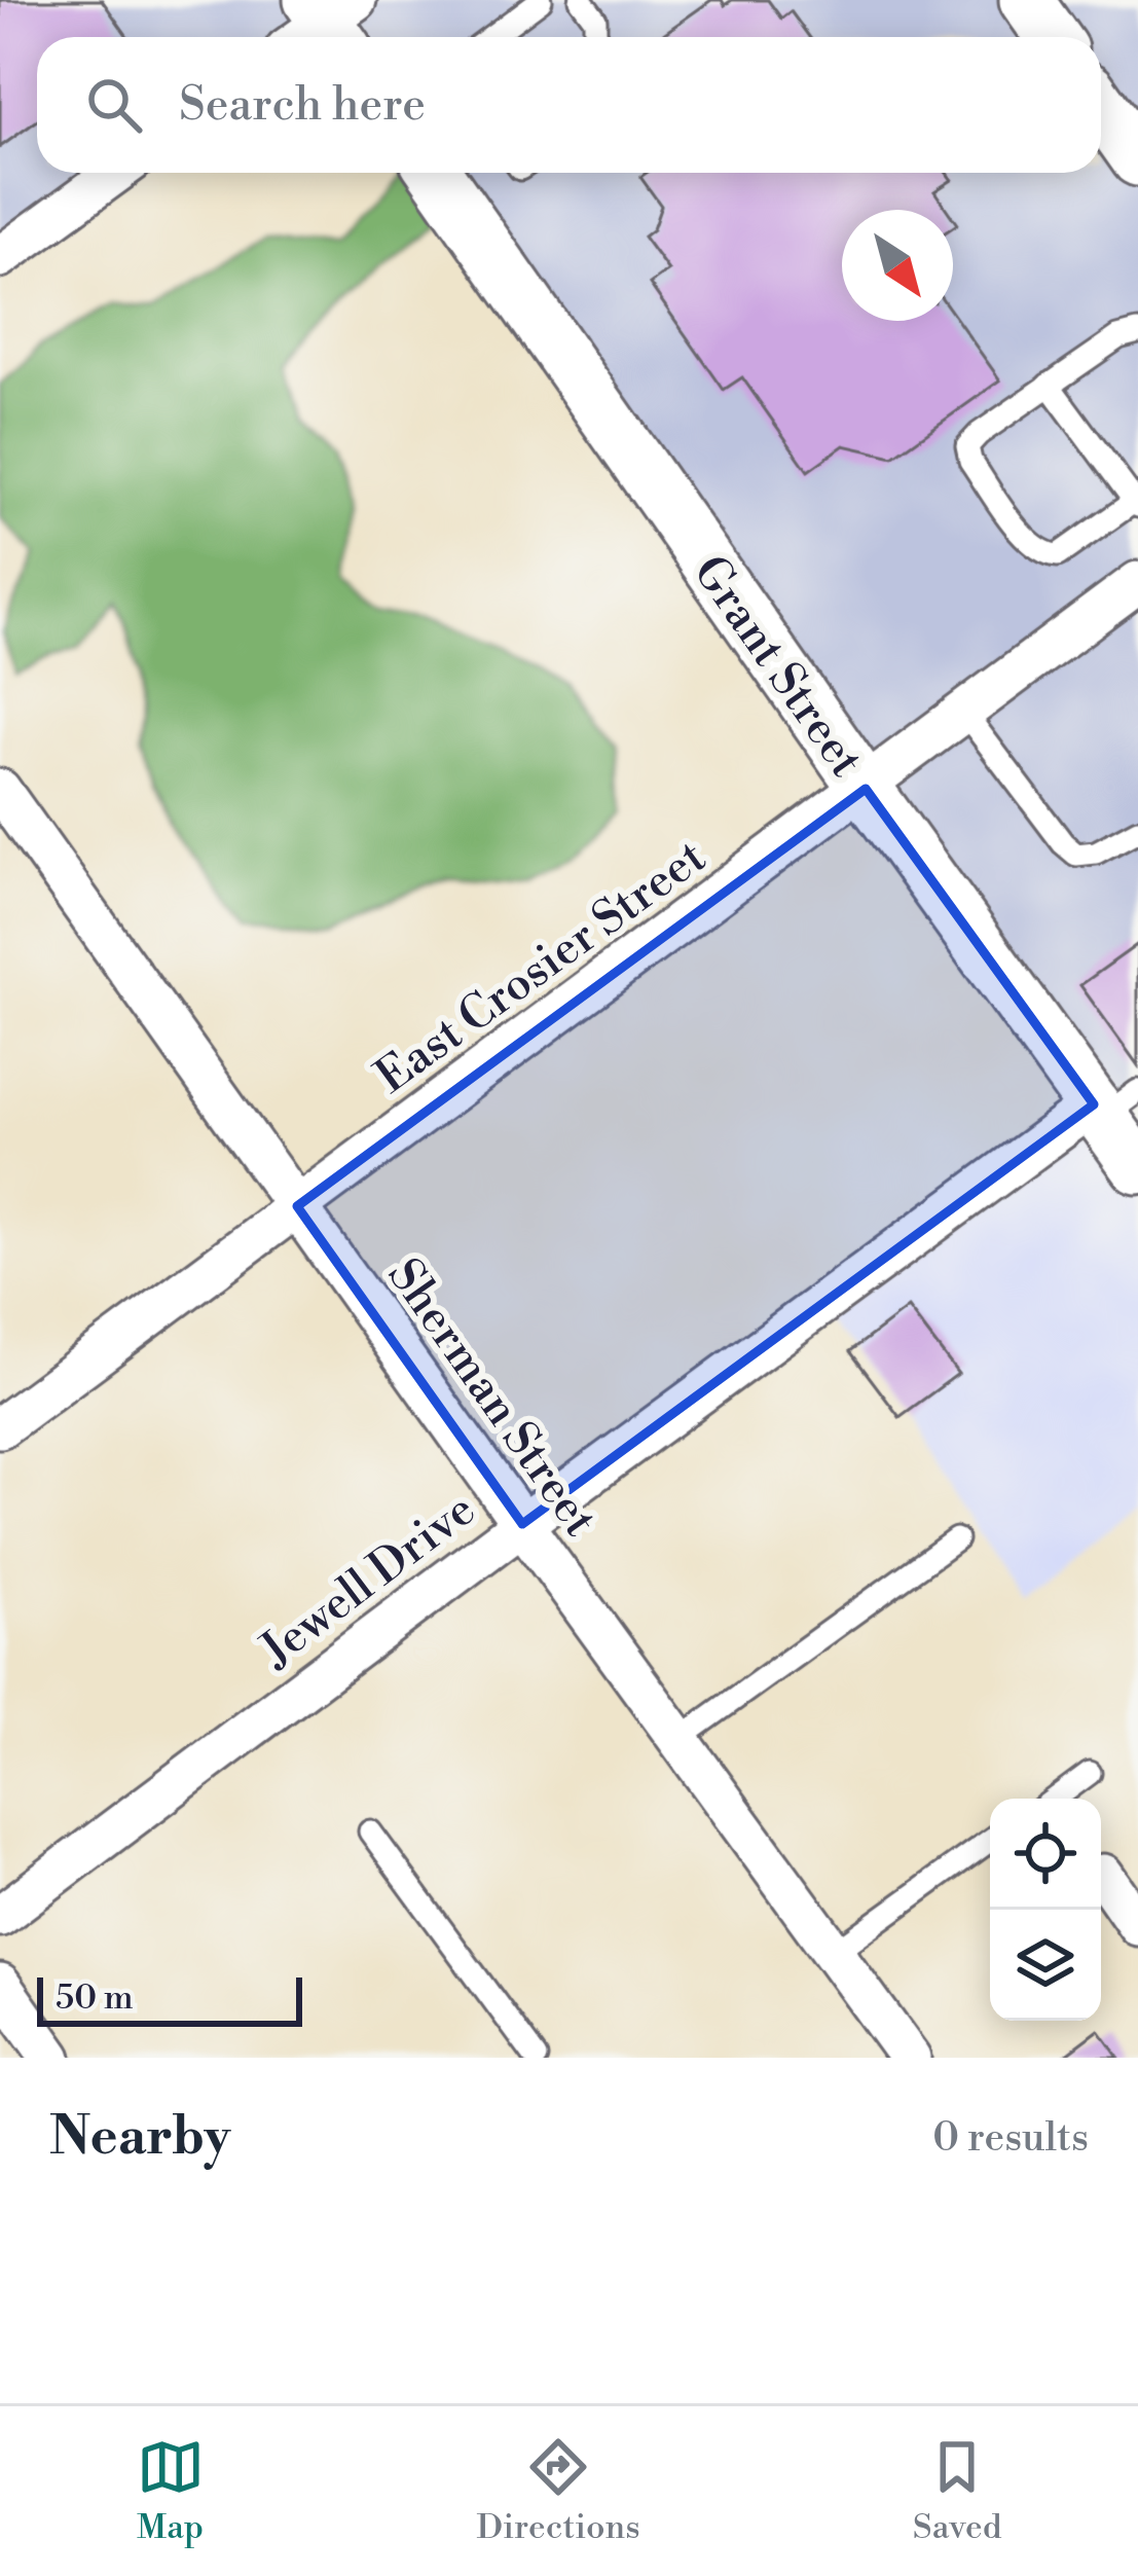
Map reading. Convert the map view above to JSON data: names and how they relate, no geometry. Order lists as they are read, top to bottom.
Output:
{
  "streets": {
    "street": [
      "Grant Street",
      "East Crosier Street",
      "Sherman Street",
      "Jewell Drive"
    ]
  },
  "crossings": [
    ["Grant Street", "East Crosier Street"],
    ["Grant Street", "Jewell Drive"],
    ["East Crosier Street", "Sherman Street"],
    ["Sherman Street", "Jewell Drive"]
  ],
  "scale_bar": "50 m",
  "north": "bottom right",
  "page": {
    "search": "Search here",
    "scale": "50 m",
    "heading": ["Nearby", "0 results"],
    "nav": ["Map", "Directions", "Saved"]
  }
}
